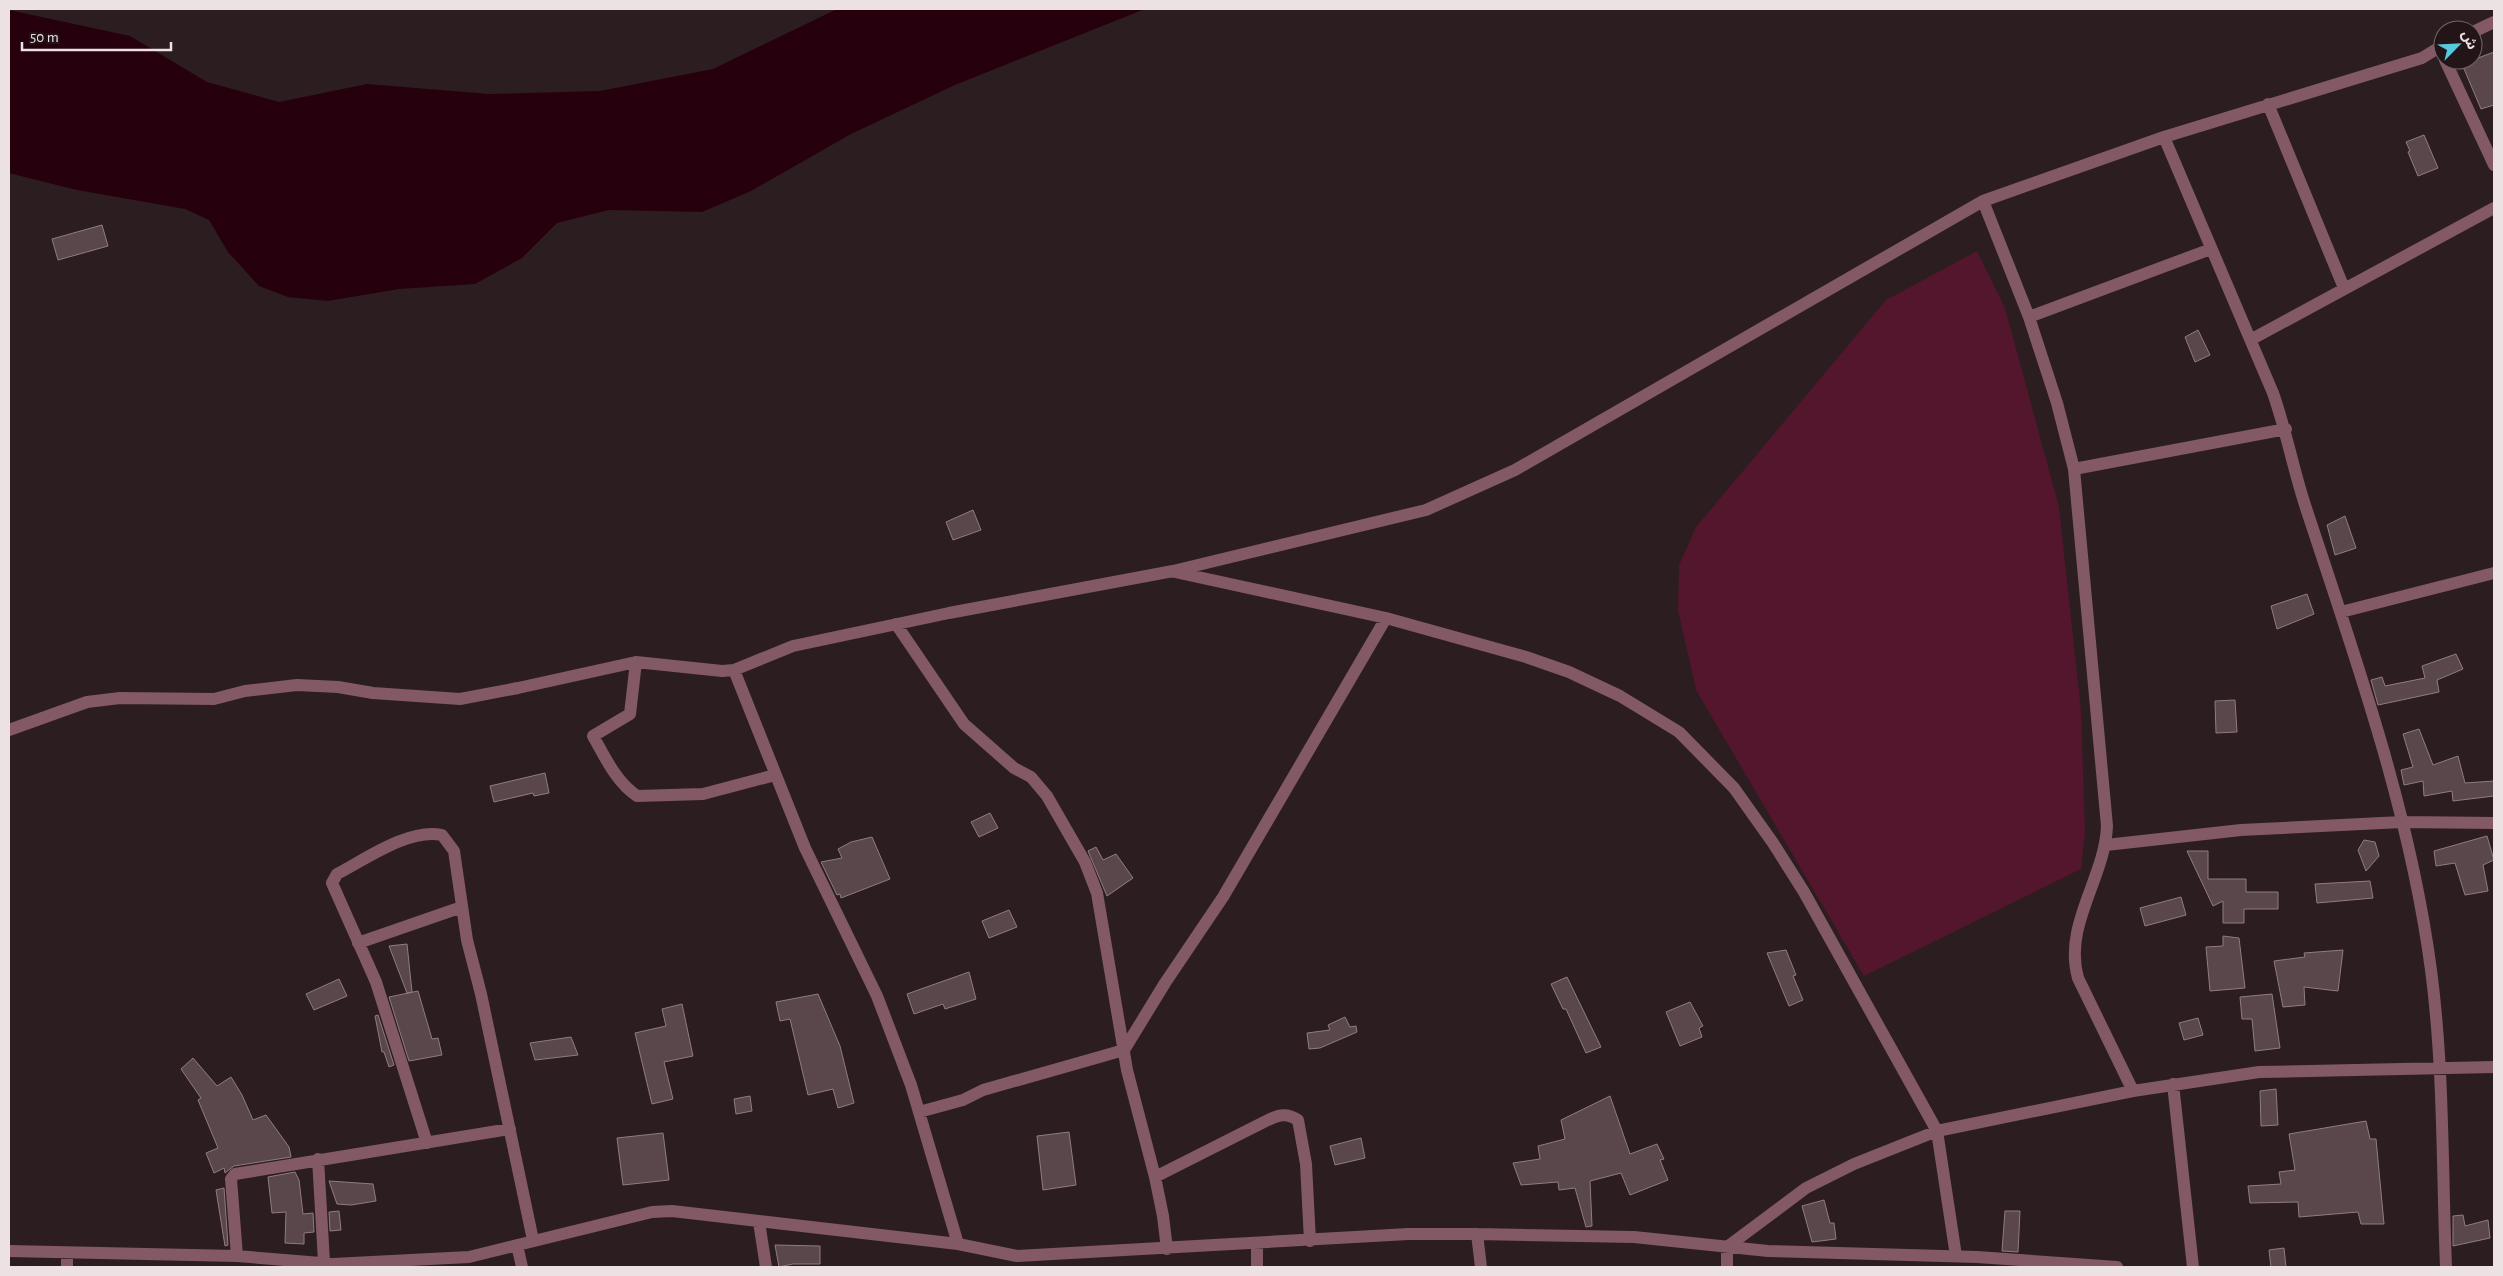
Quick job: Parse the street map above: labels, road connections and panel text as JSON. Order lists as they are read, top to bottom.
{
  "scale_bar": "50 m",
  "north": "top right"
}
